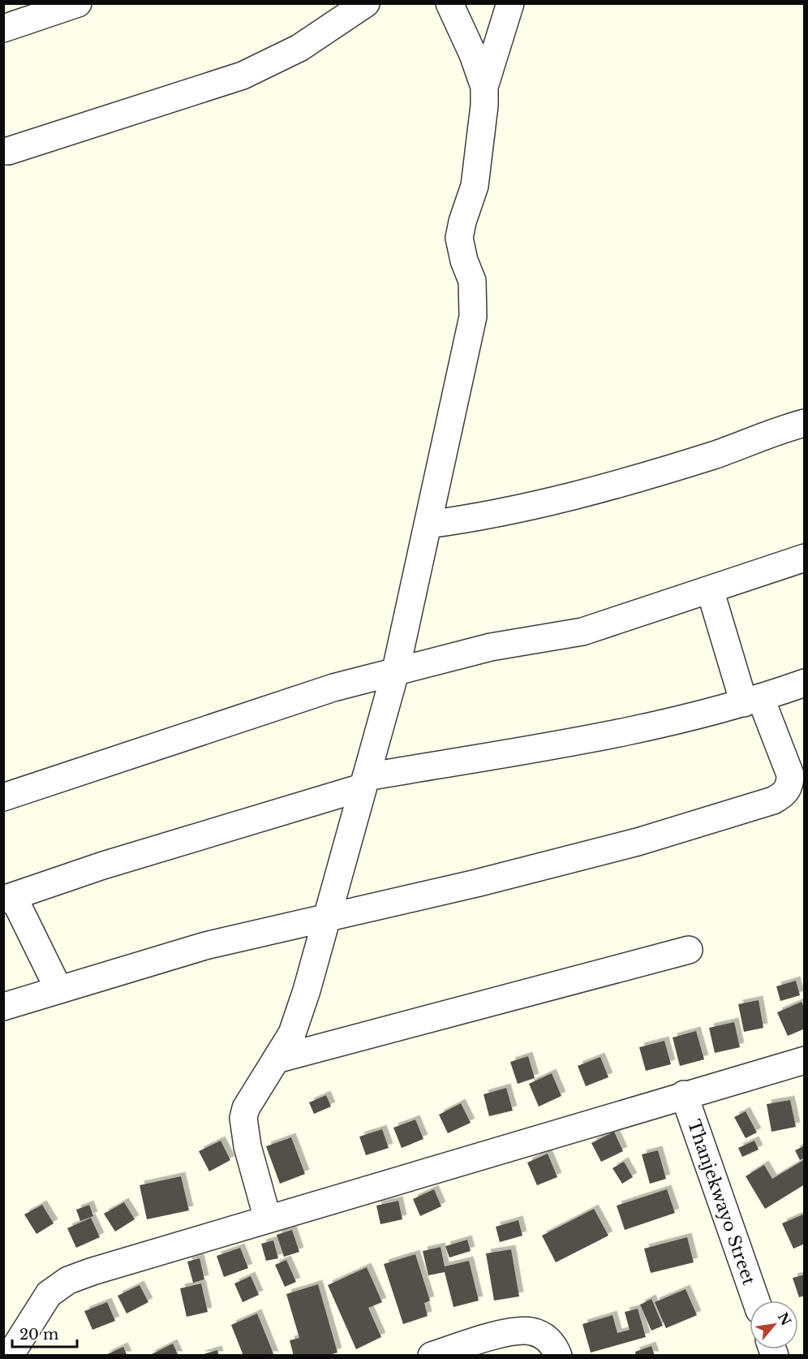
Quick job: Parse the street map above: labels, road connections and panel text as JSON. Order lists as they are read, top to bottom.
{
  "streets": {
    "street": ["Thanjekwayo Street"]
  },
  "scale_bar": "20 m",
  "north": "top right"
}
